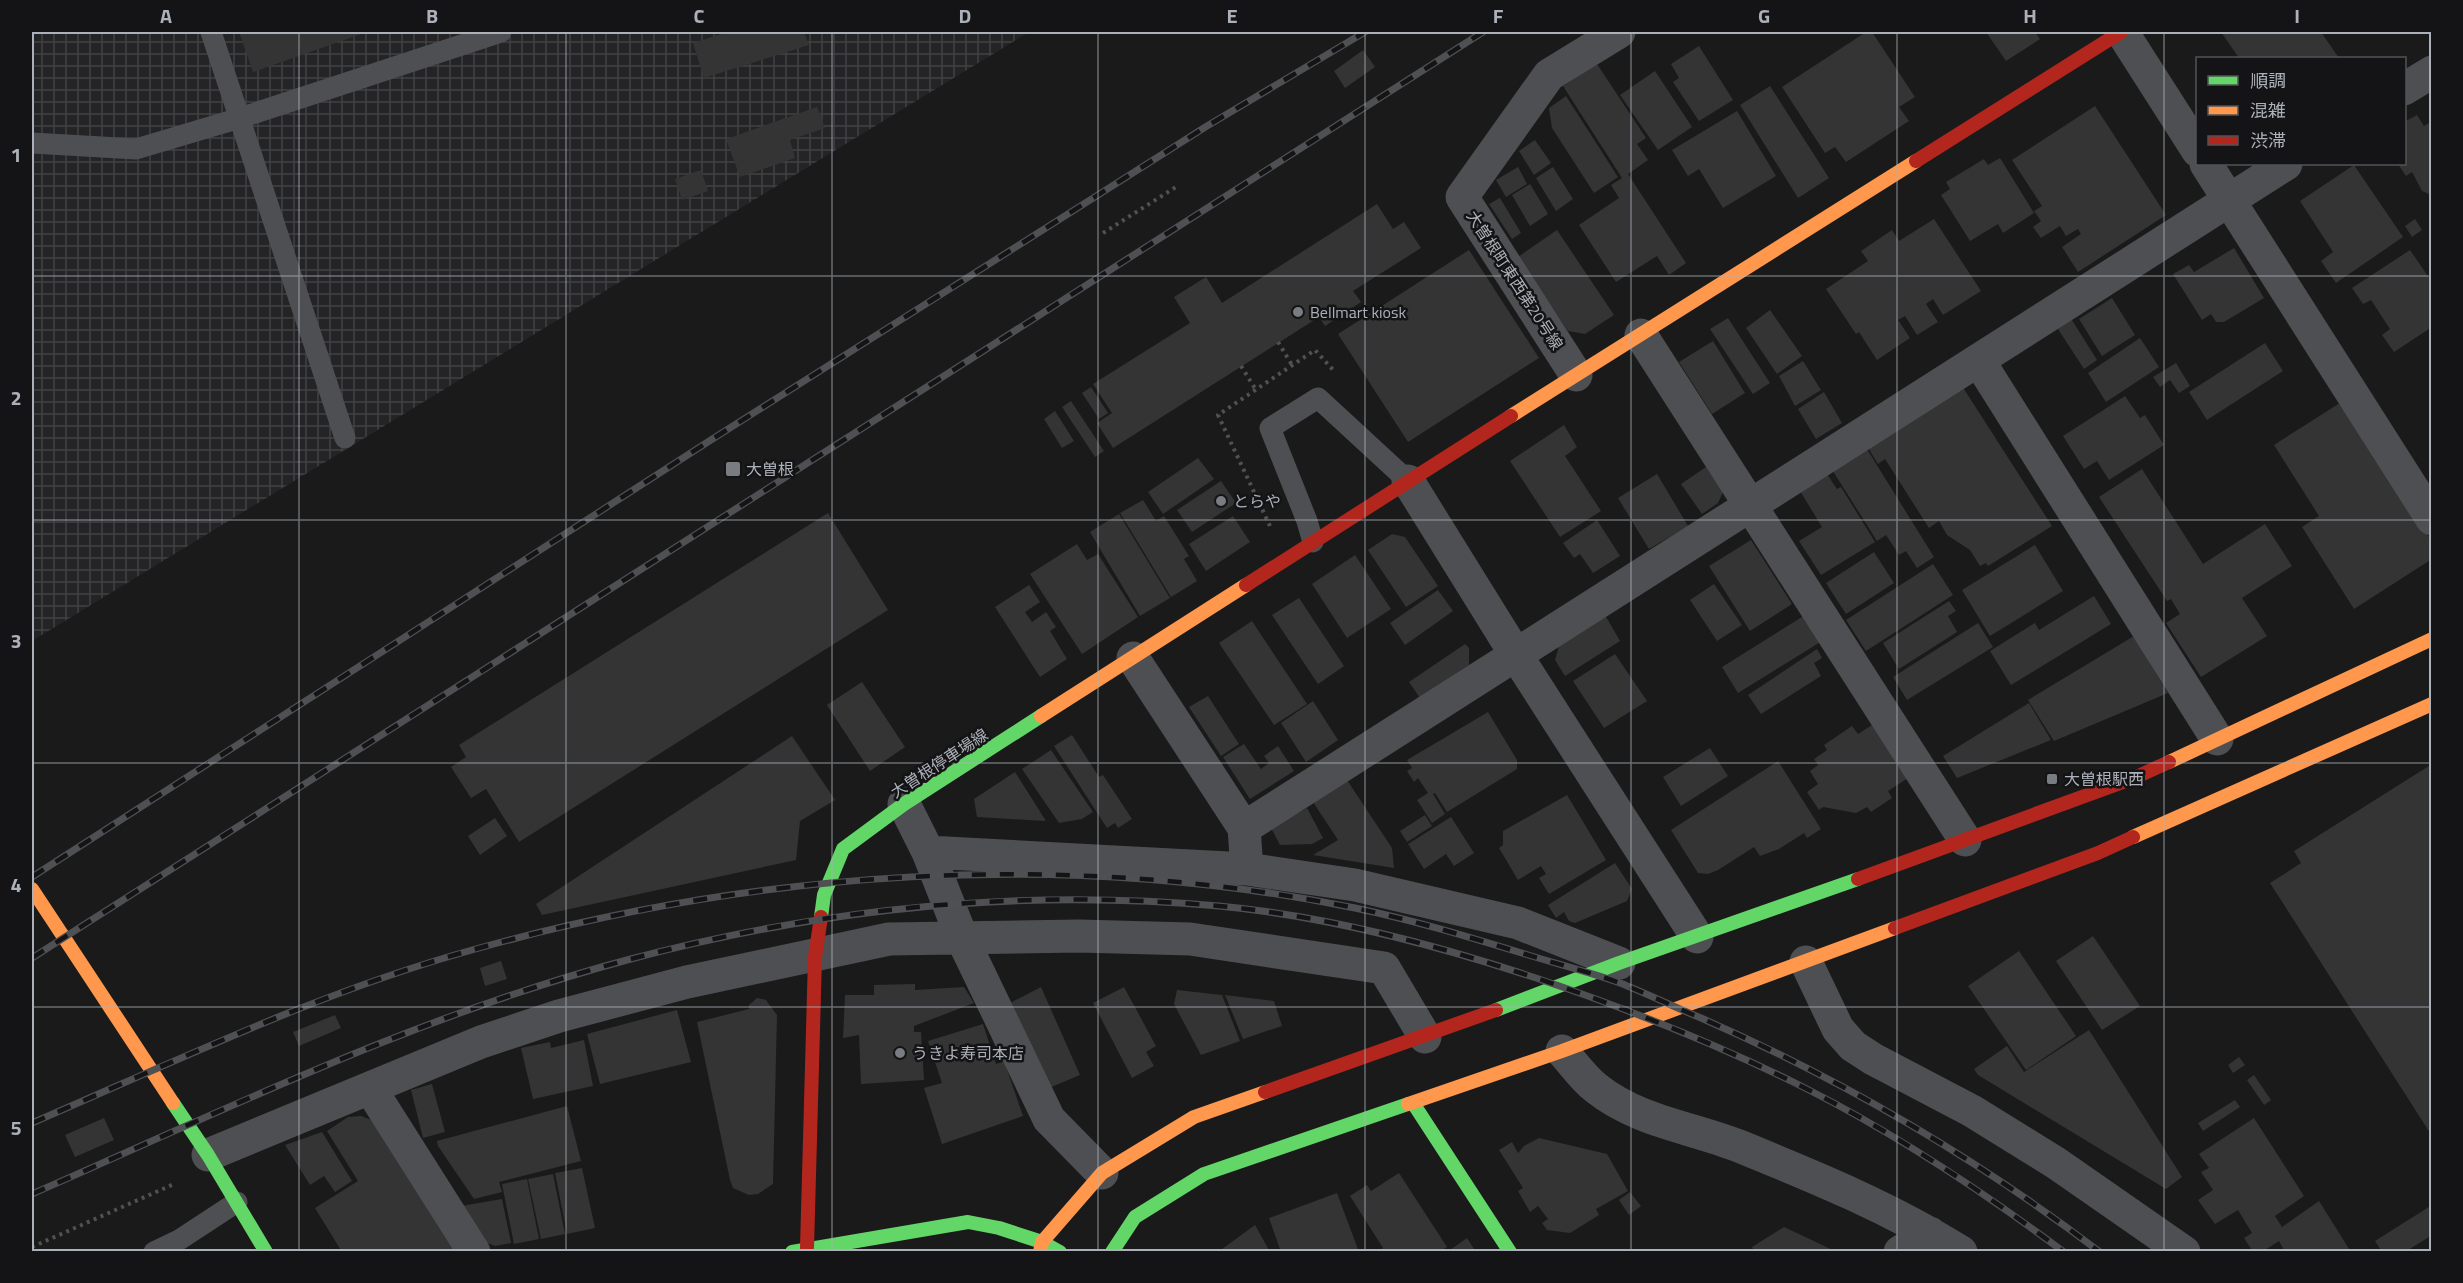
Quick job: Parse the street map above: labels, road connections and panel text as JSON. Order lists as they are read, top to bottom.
{
  "streets": {
    "street": ["大曽根町東西第20号線", "大曽根停車場線"]
  },
  "crossings": [
    ["大曽根町東西第20号線", "大曽根停車場線"]
  ],
  "places": {
    "other": ["Bellmart kiosk", "とらや", "うきよ寿司本店"],
    "transit": ["大曽根", "大曽根駅西"]
  },
  "legend": ["順調", "混雑", "渋滞"],
  "grid": {
    "columns": [
      "A",
      "B",
      "C",
      "D",
      "E",
      "F",
      "G",
      "H",
      "I"
    ],
    "rows": [
      "1",
      "2",
      "3",
      "4",
      "5"
    ]
  }
}
